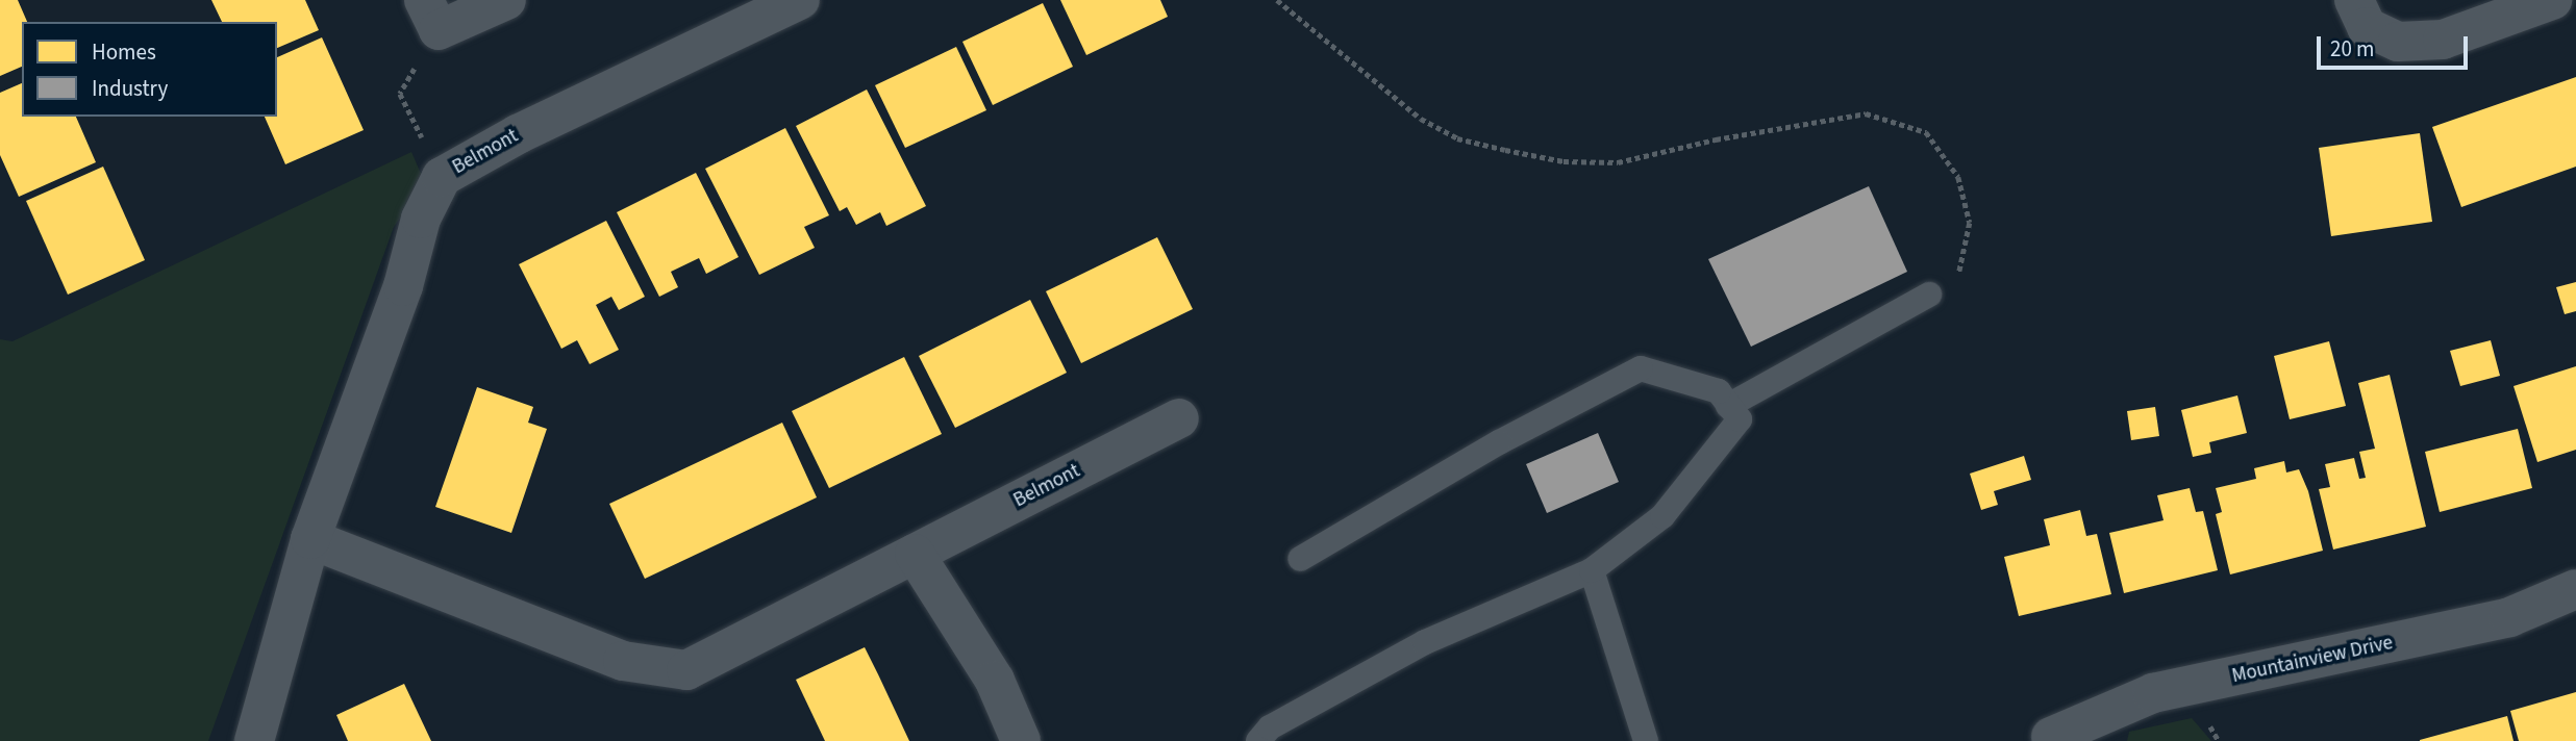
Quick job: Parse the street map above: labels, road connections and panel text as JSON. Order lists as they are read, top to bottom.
{
  "streets": {
    "street": ["Belmont", "Mountainview Drive"]
  },
  "legend": ["Homes", "Industry"],
  "scale_bar": "20 m"
}
